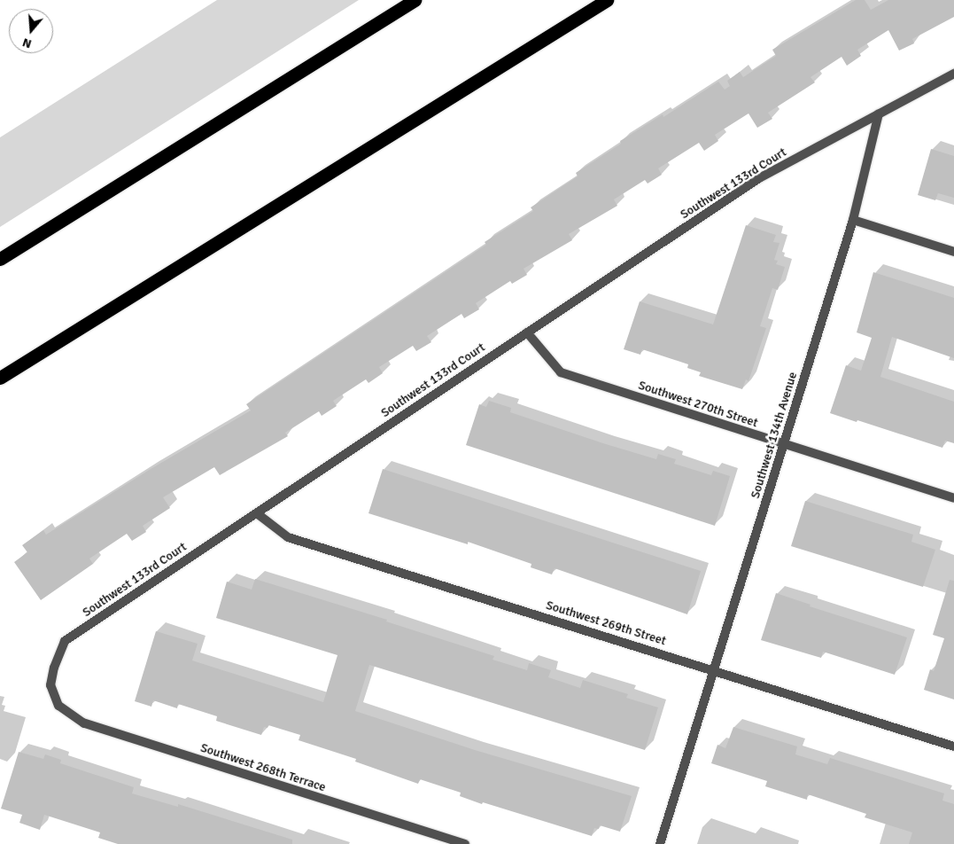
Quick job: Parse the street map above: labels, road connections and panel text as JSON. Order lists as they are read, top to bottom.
{
  "streets": {
    "street": [
      "Southwest 133rd Court",
      "Southwest 270th Street",
      "Southwest 134th Avenue",
      "Southwest 269th Street",
      "Southwest 268th Terrace"
    ]
  },
  "crossings": [
    ["Southwest 133rd Court", "Southwest 270th Street"],
    ["Southwest 133rd Court", "Southwest 134th Avenue"],
    ["Southwest 133rd Court", "Southwest 269th Street"],
    ["Southwest 133rd Court", "Southwest 268th Terrace"],
    ["Southwest 270th Street", "Southwest 134th Avenue"],
    ["Southwest 134th Avenue", "Southwest 269th Street"]
  ],
  "north": "bottom"
}
